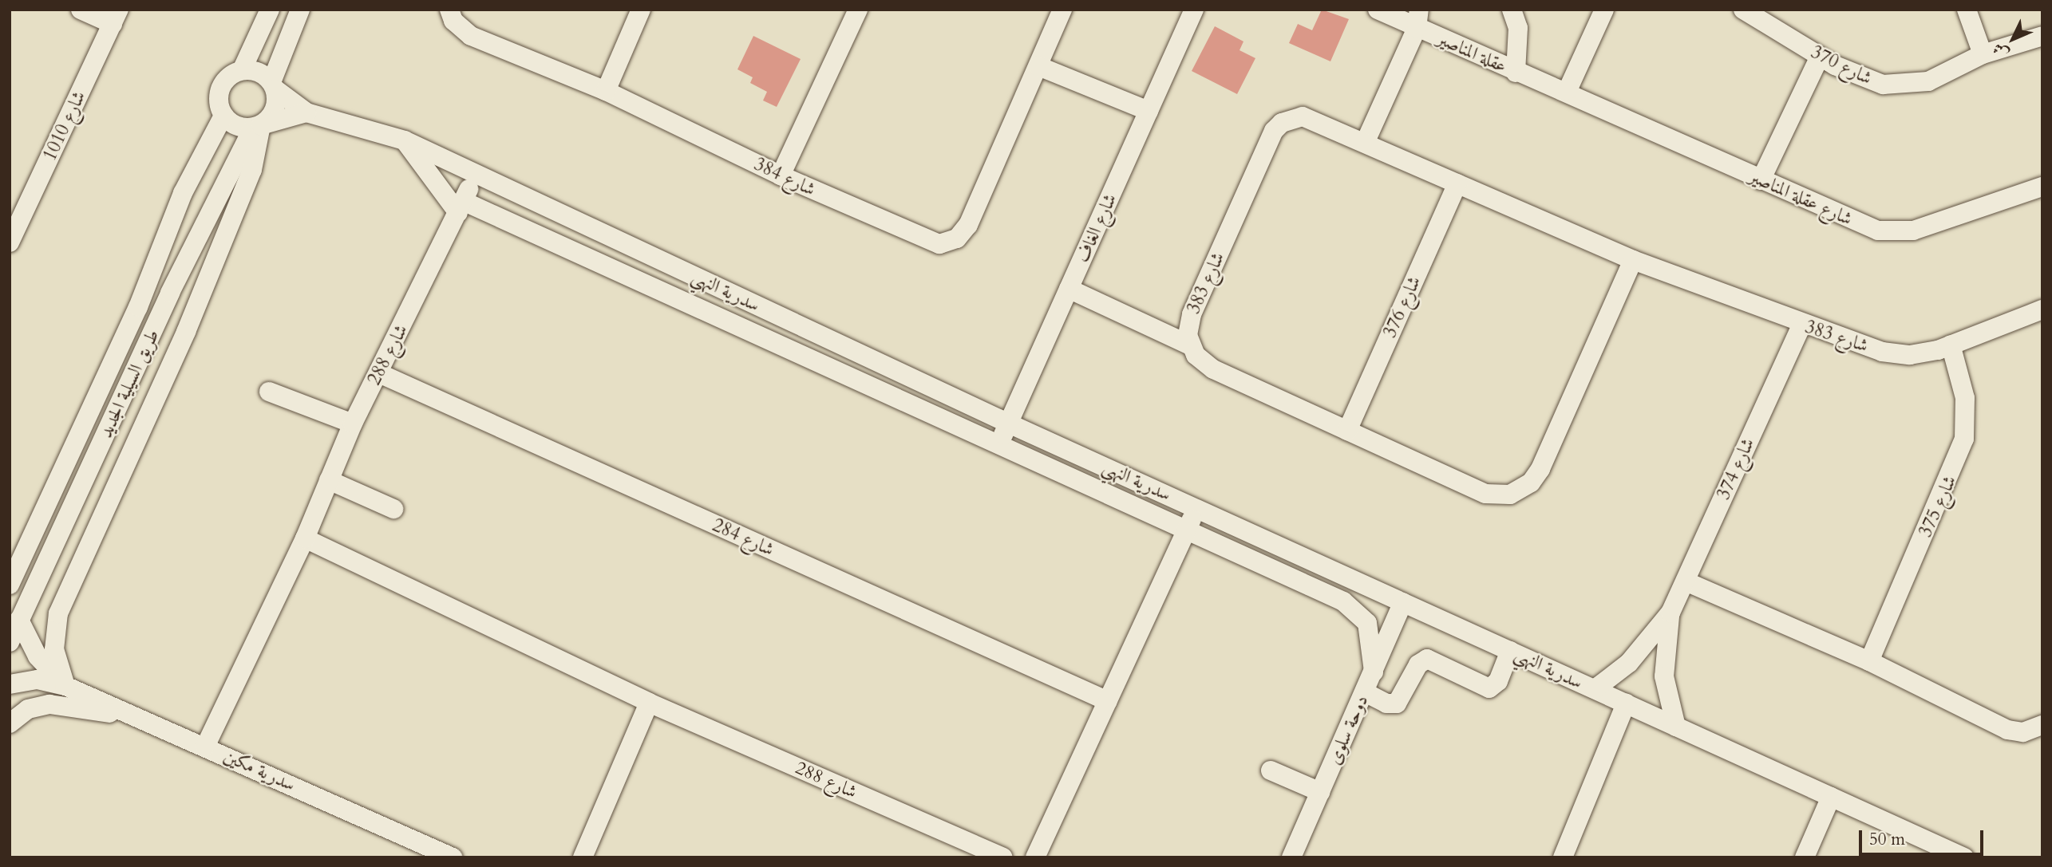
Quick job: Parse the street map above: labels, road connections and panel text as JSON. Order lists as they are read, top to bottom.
{
  "streets": {
    "street": [
      "عقلة المناصير",
      "شارع 370",
      "شارع 1010",
      "شارع 384",
      "شارع عقلة المناصير",
      "شارع الغاف",
      "شارع 383",
      "سدرية النهي",
      "شارع 376",
      "شارع 288",
      "طريق السيلية الجديد",
      "شارع 374",
      "شارع 375",
      "شارع 284",
      "دوحة سلوى",
      "سدرية مكين"
    ]
  },
  "crossings": [
    ["عقلة المناصير", "شارع عقلة المناصير"],
    ["شارع الغاف", "سدرية النهي"],
    ["شارع 383", "شارع 376"],
    ["شارع 383", "شارع 374"],
    ["شارع 383", "شارع 375"],
    ["سدرية النهي", "شارع 288"],
    ["سدرية النهي", "طريق السيلية الجديد"],
    ["سدرية النهي", "شارع 374"],
    ["سدرية النهي", "دوحة سلوى"],
    ["شارع 288", "شارع 284"],
    ["شارع 288", "سدرية مكين"],
    ["طريق السيلية الجديد", "سدرية مكين"]
  ],
  "scale_bar": "50 m",
  "north": "bottom left"
}
